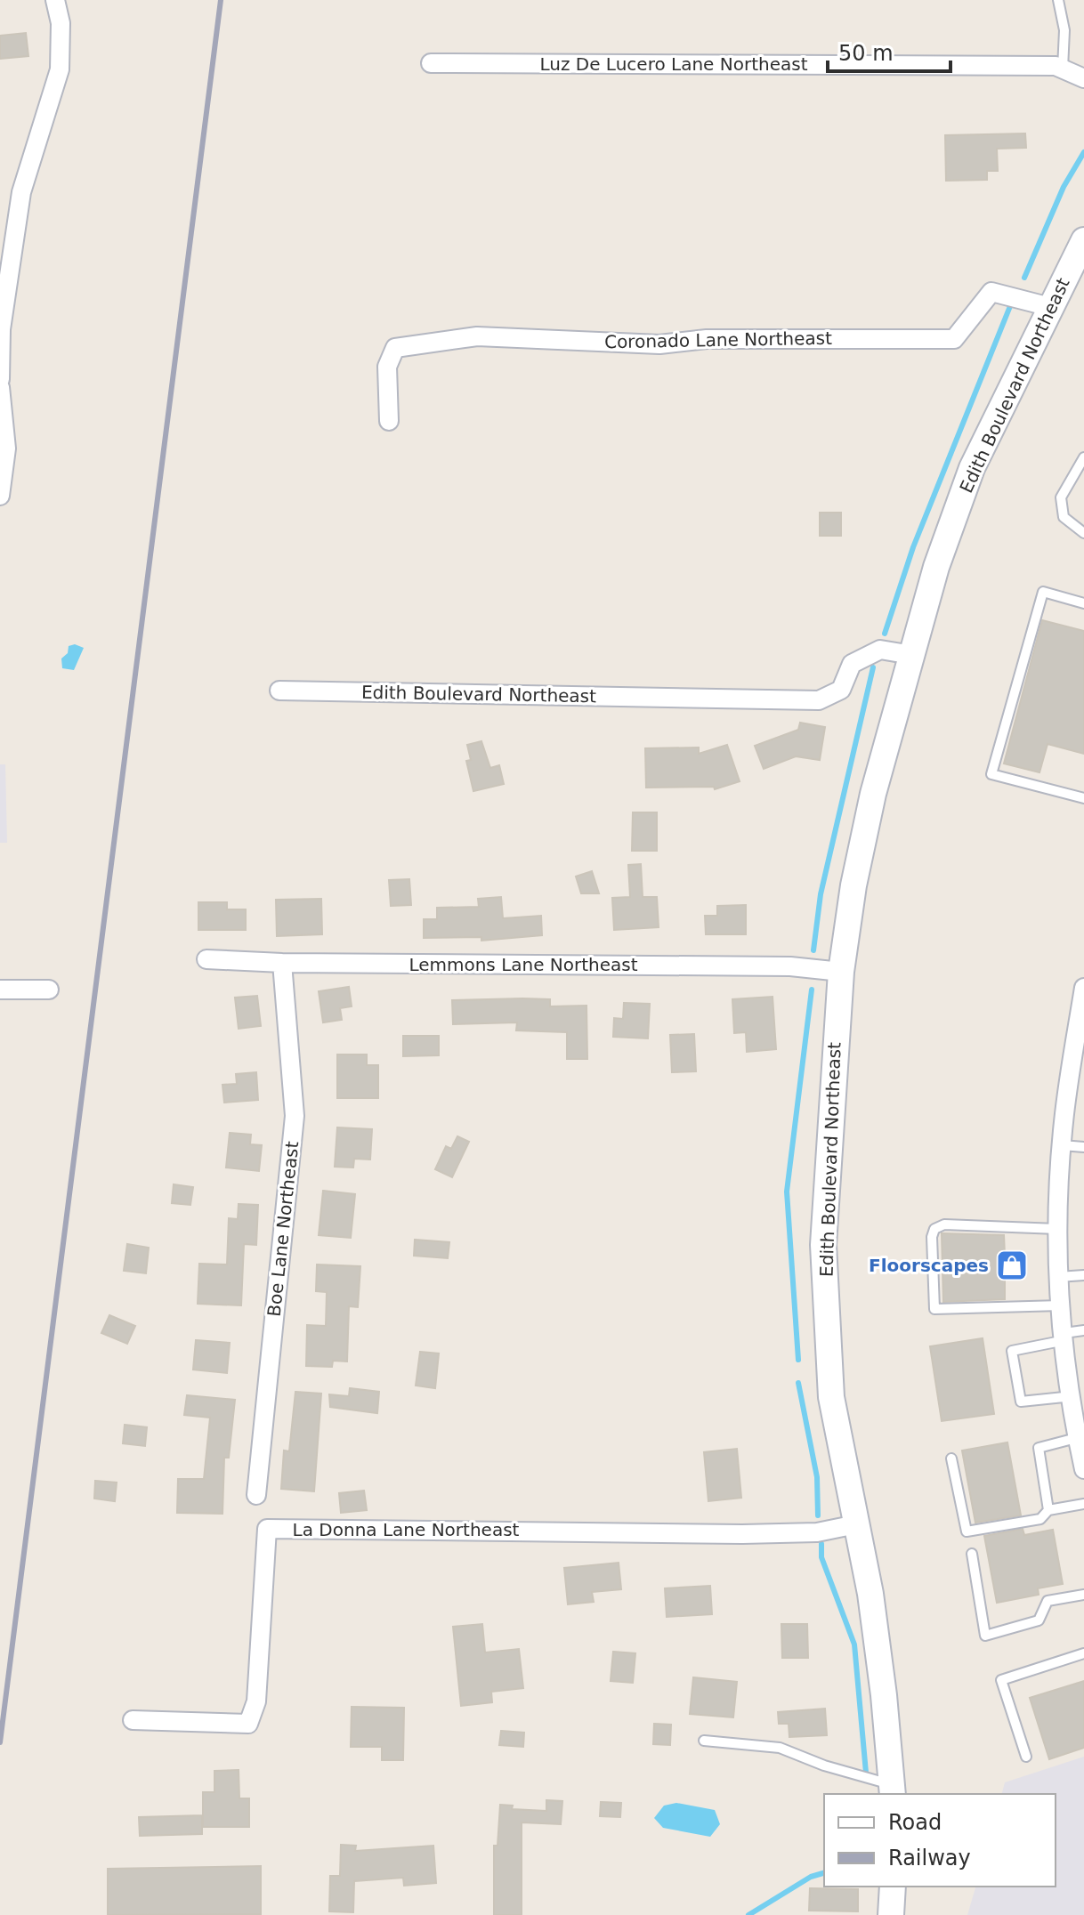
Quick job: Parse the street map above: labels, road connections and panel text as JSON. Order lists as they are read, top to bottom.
{
  "streets": {
    "street": [
      "Luz De Lucero Lane Northeast",
      "Coronado Lane Northeast",
      "Edith Boulevard Northeast",
      "Lemmons Lane Northeast",
      "Boe Lane Northeast",
      "La Donna Lane Northeast"
    ]
  },
  "crossings": [
    ["Coronado Lane Northeast", "Edith Boulevard Northeast"],
    ["Edith Boulevard Northeast", "Lemmons Lane Northeast"],
    ["Edith Boulevard Northeast", "La Donna Lane Northeast"],
    ["Lemmons Lane Northeast", "Boe Lane Northeast"]
  ],
  "places": {
    "shop": ["Floorscapes"]
  },
  "legend": ["Road", "Railway"],
  "scale_bar": "50 m"
}
